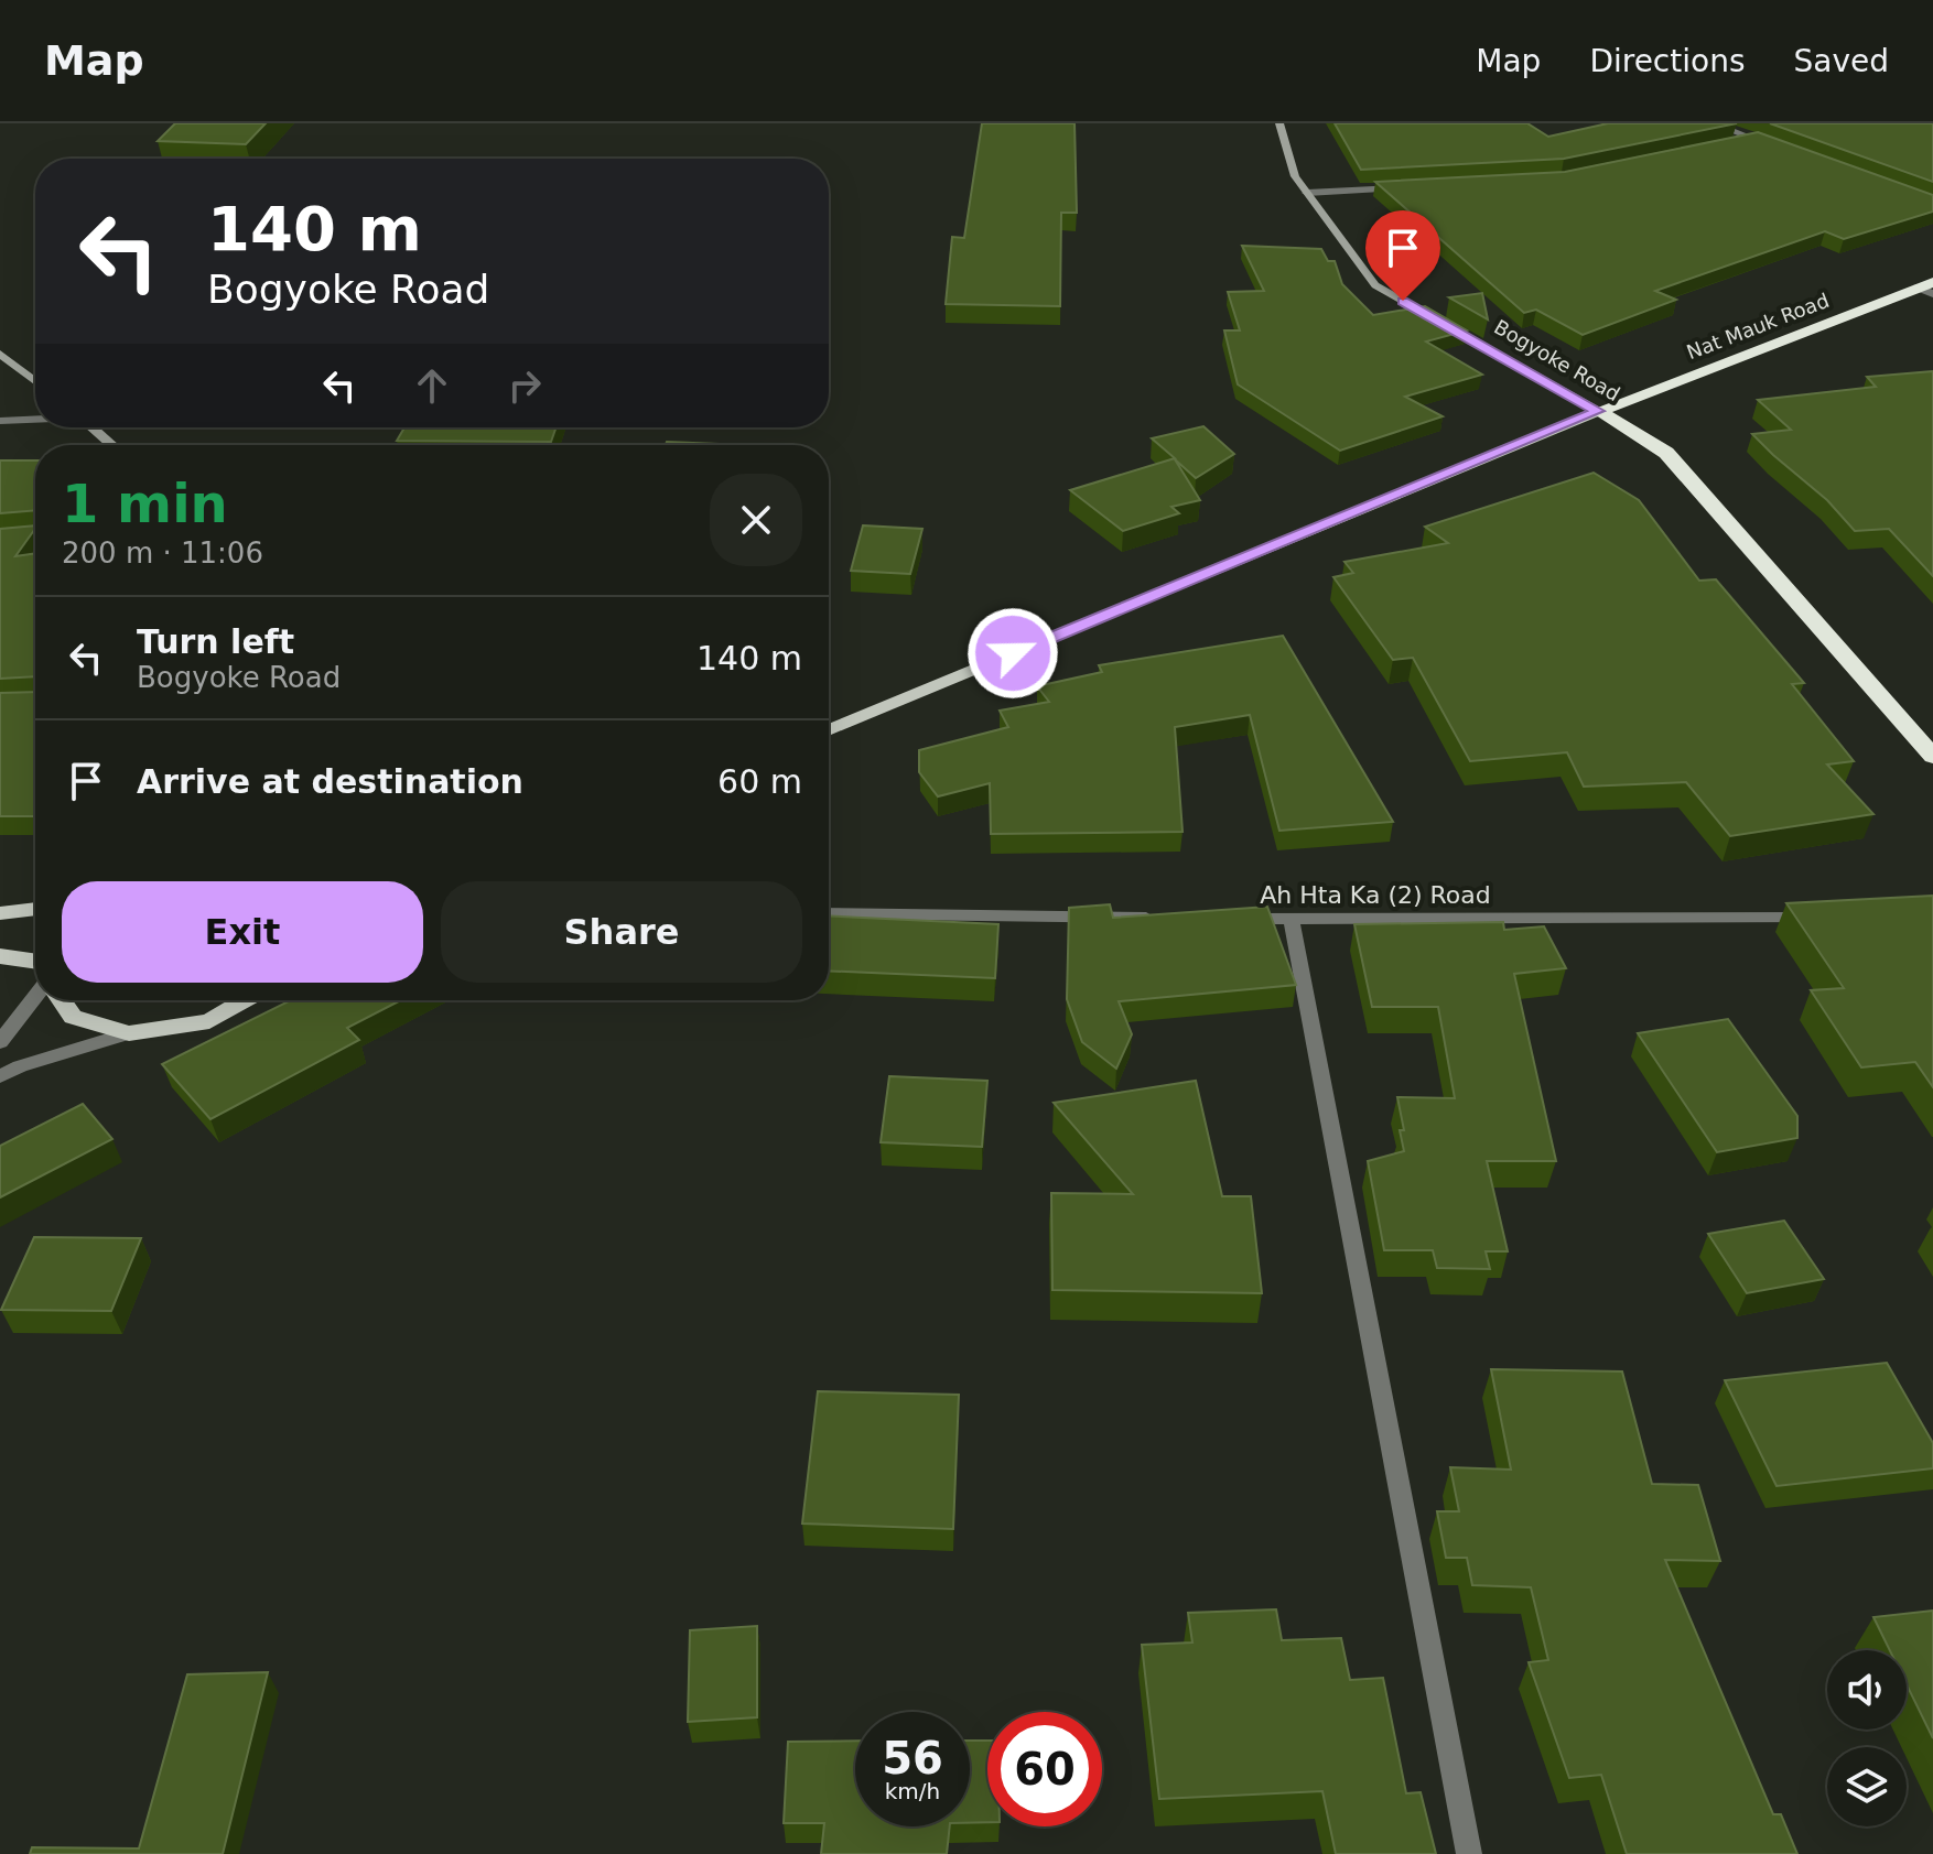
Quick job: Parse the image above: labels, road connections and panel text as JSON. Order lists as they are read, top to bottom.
{
  "streets": {
    "highway": ["Nat Mauk Road", "Bogyoke Road"],
    "street": ["Ah Hta Ka (2) Road"]
  },
  "crossings": [
    ["Nat Mauk Road", "Bogyoke Road"]
  ],
  "page": {
    "header": "Map",
    "nav": ["Map", "Directions", "Saved"],
    "turn": ["140 m", "Bogyoke Road"],
    "heading": ["1 min", "200 m · 11:06"],
    "list": [
      {
        "name": "Turn left",
        "note": "Bogyoke Road",
        "value": "140 m"
      },
      {
        "name": "Arrive at destination",
        "value": "60 m"
      }
    ],
    "buttons": ["Exit", "Share"],
    "speed": "56 km/h",
    "limit": "60"
  }
}
